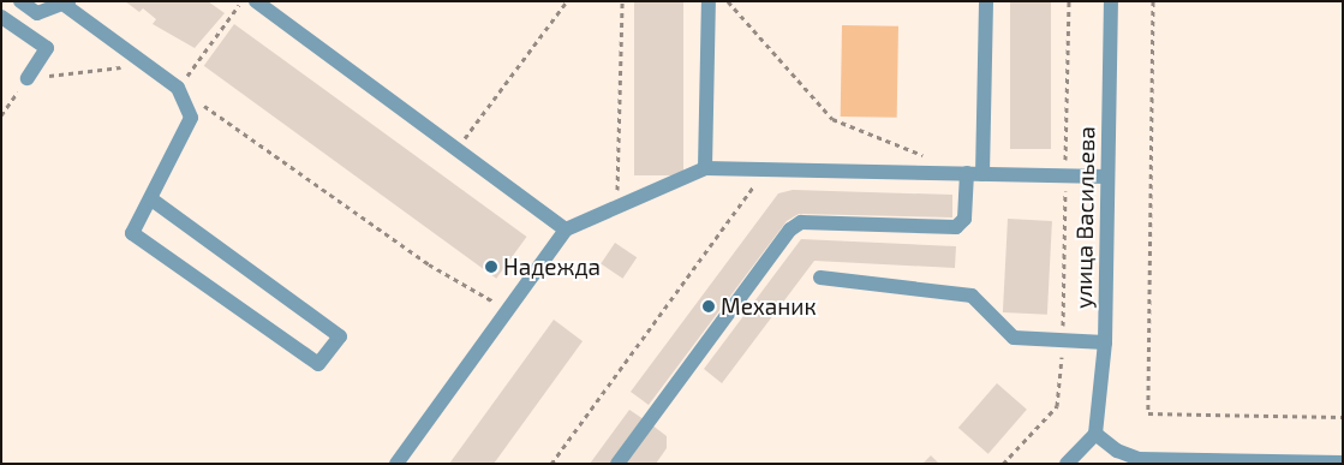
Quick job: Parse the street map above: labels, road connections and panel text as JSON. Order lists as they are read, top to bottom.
{
  "streets": {
    "street": ["улица Васильева"]
  },
  "places": ["Надежда", "Механик"]
}
